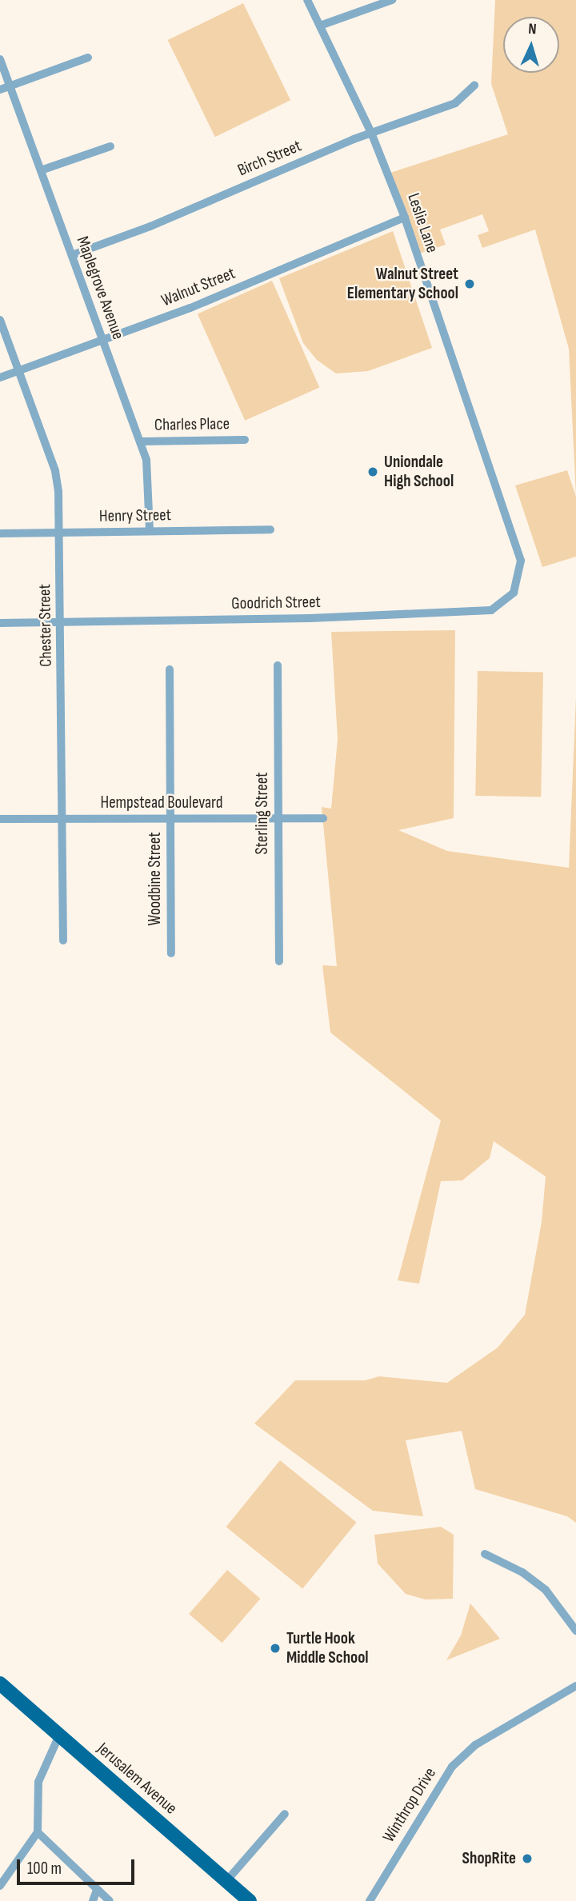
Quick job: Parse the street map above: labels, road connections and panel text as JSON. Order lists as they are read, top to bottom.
{
  "streets": {
    "main road": ["Jerusalem Avenue"],
    "street": [
      "Birch Street",
      "Leslie Lane",
      "Walnut Street",
      "Maplegrove Avenue",
      "Charles Place",
      "Henry Street",
      "Goodrich Street",
      "Chester Street",
      "Hempstead Boulevard",
      "Sterling Street",
      "Woodbine Street",
      "Winthrop Drive"
    ]
  },
  "crossings": [
    ["Birch Street", "Leslie Lane"],
    ["Birch Street", "Maplegrove Avenue"],
    ["Leslie Lane", "Walnut Street"],
    ["Leslie Lane", "Goodrich Street"],
    ["Walnut Street", "Maplegrove Avenue"],
    ["Walnut Street", "Chester Street"],
    ["Maplegrove Avenue", "Charles Place"],
    ["Maplegrove Avenue", "Henry Street"],
    ["Henry Street", "Chester Street"],
    ["Goodrich Street", "Chester Street"],
    ["Chester Street", "Hempstead Boulevard"],
    ["Hempstead Boulevard", "Sterling Street"],
    ["Hempstead Boulevard", "Woodbine Street"]
  ],
  "places": [
    "Walnut Street Elementary School",
    "Uniondale High School",
    "Turtle Hook Middle School",
    "ShopRite"
  ],
  "scale_bar": "100 m",
  "north": "top"
}
